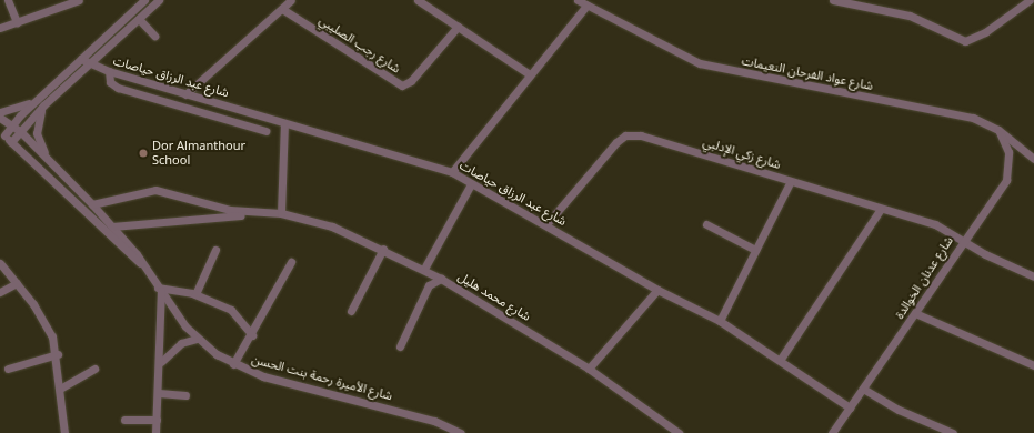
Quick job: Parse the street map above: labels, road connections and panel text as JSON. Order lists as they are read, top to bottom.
{
  "streets": {
    "street": [
      "شارع رجب الصليبي",
      "شارع عواد الفرحان النعيمات",
      "شارع عبد الرزاق حياصات",
      "شارع زكي الإدلبي",
      "شارع عدنان الخوالدة",
      "شارع محمد هليل",
      "شارع الأميرة رحمة بنت الحسن"
    ]
  },
  "crossings": [
    ["شارع عواد الفرحان النعيمات", "شارع عدنان الخوالدة"],
    ["شارع عبد الرزاق حياصات", "شارع زكي الإدلبي"],
    ["شارع عبد الرزاق حياصات", "شارع عدنان الخوالدة"],
    ["شارع زكي الإدلبي", "شارع عدنان الخوالدة"],
    ["شارع محمد هليل", "شارع الأميرة رحمة بنت الحسن"]
  ],
  "places": ["Dor Almanthour School"]
}
